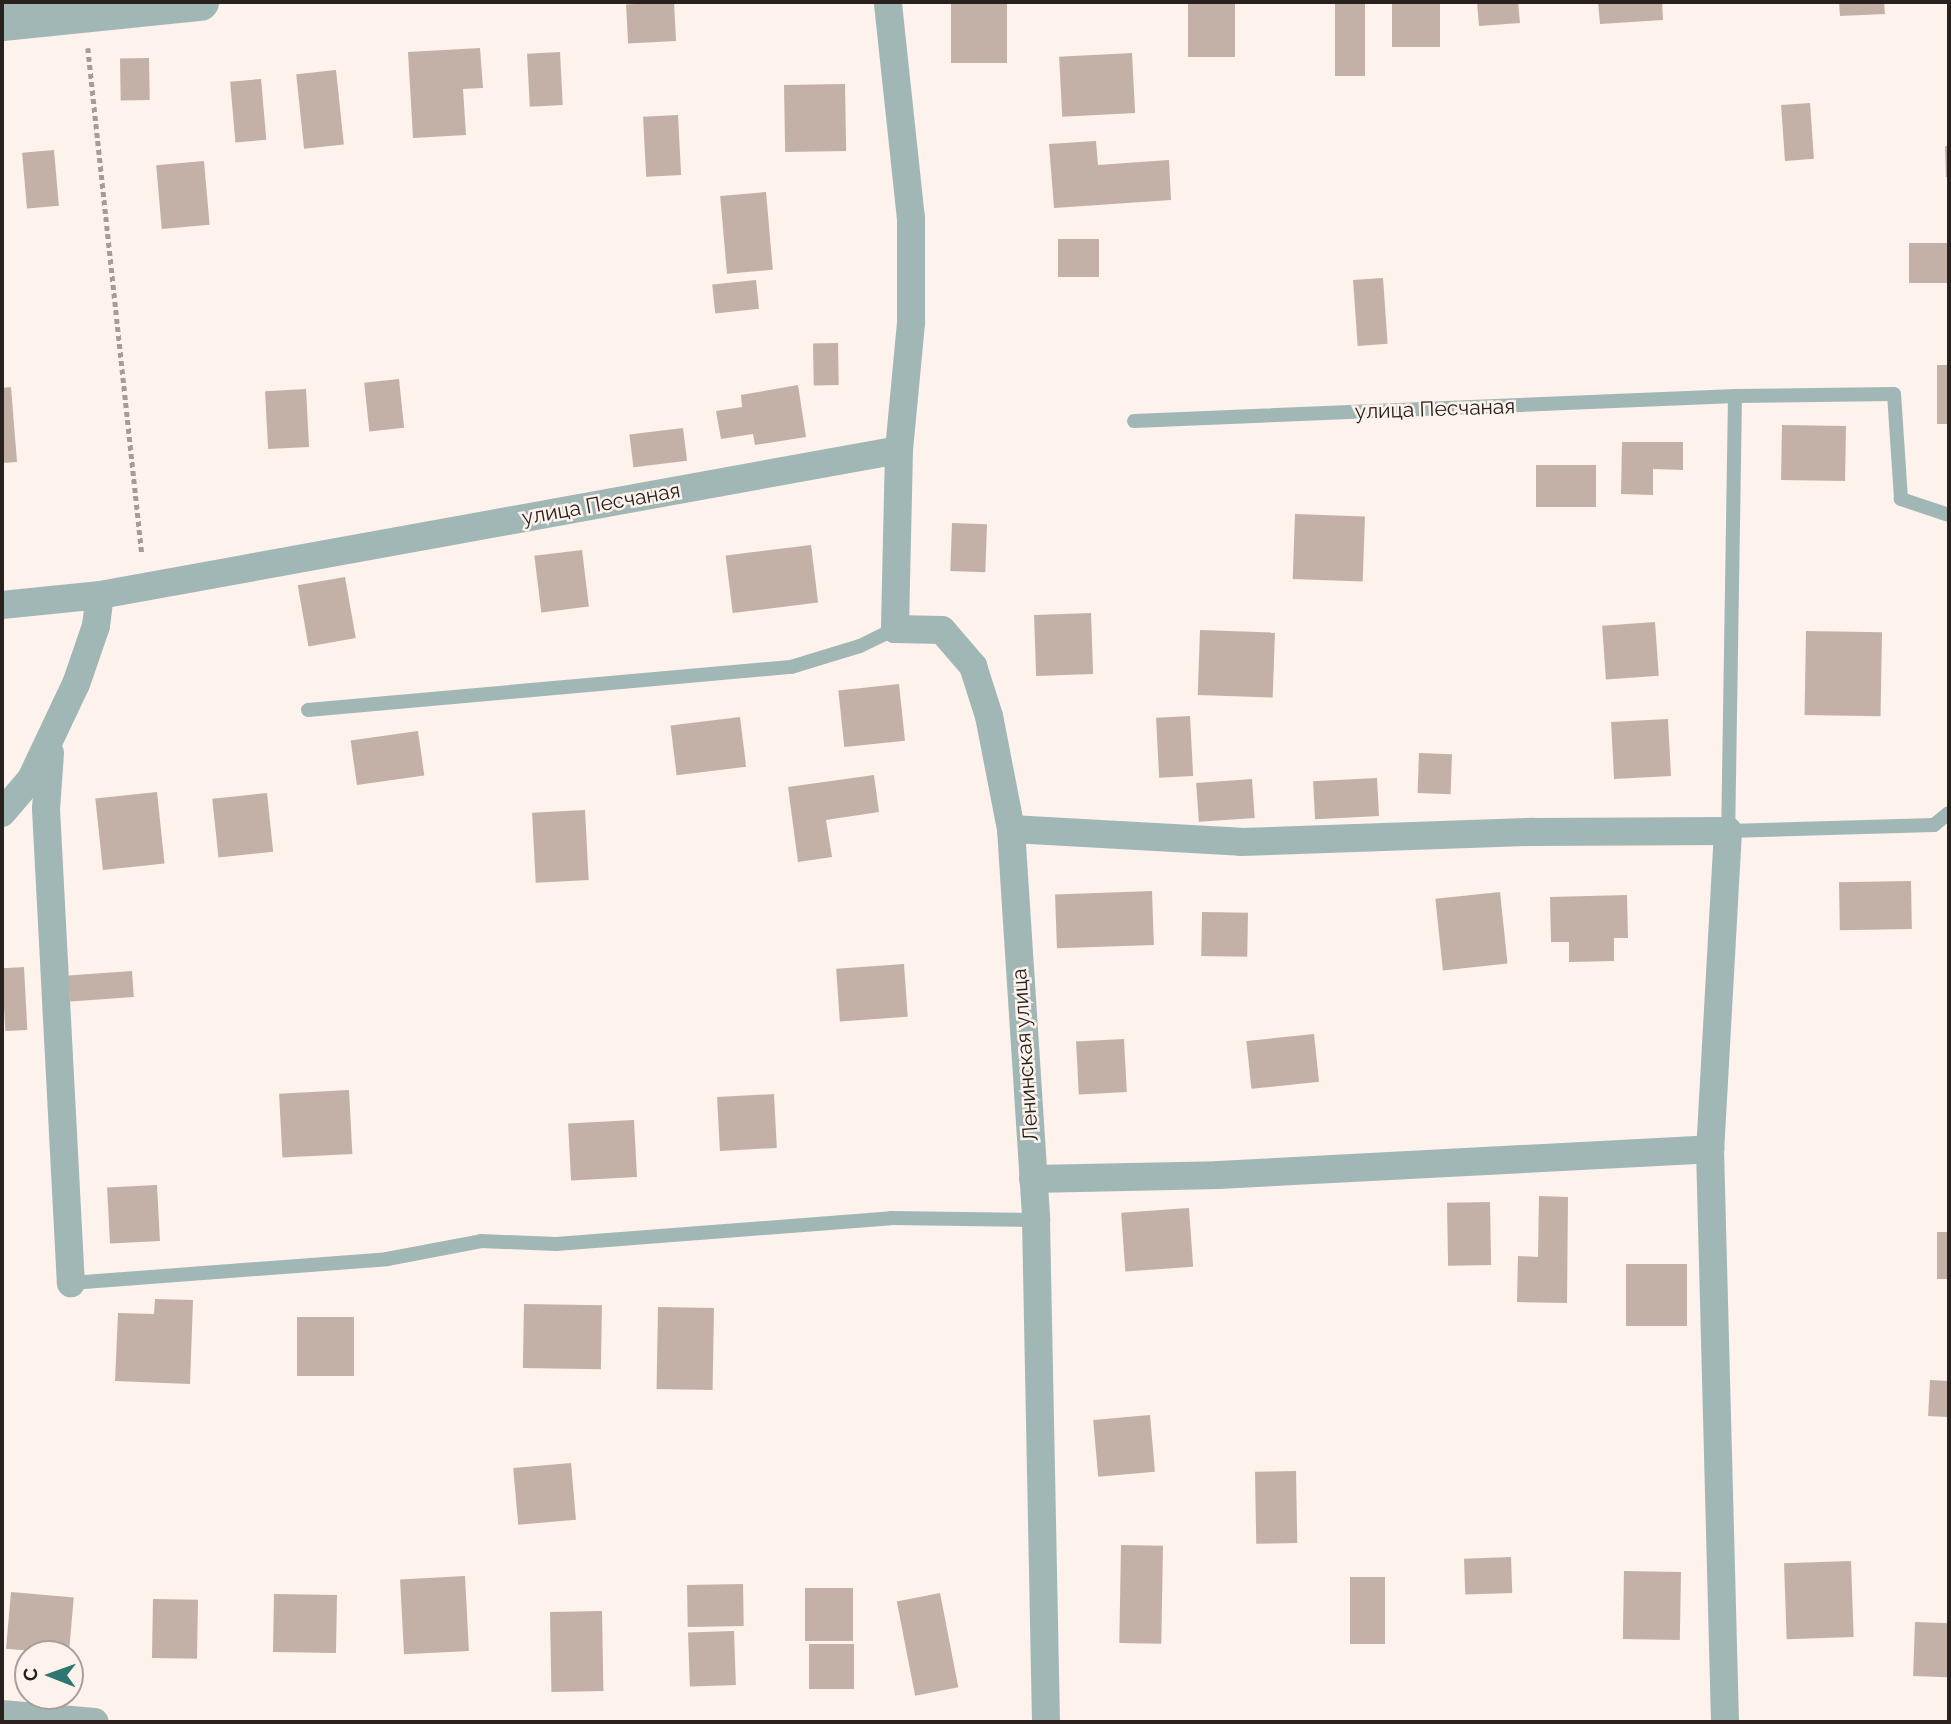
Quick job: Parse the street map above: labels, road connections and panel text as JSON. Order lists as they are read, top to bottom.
{
  "streets": {
    "street": ["улица Песчаная", "Ленинская улица"]
  },
  "north": "left"
}
